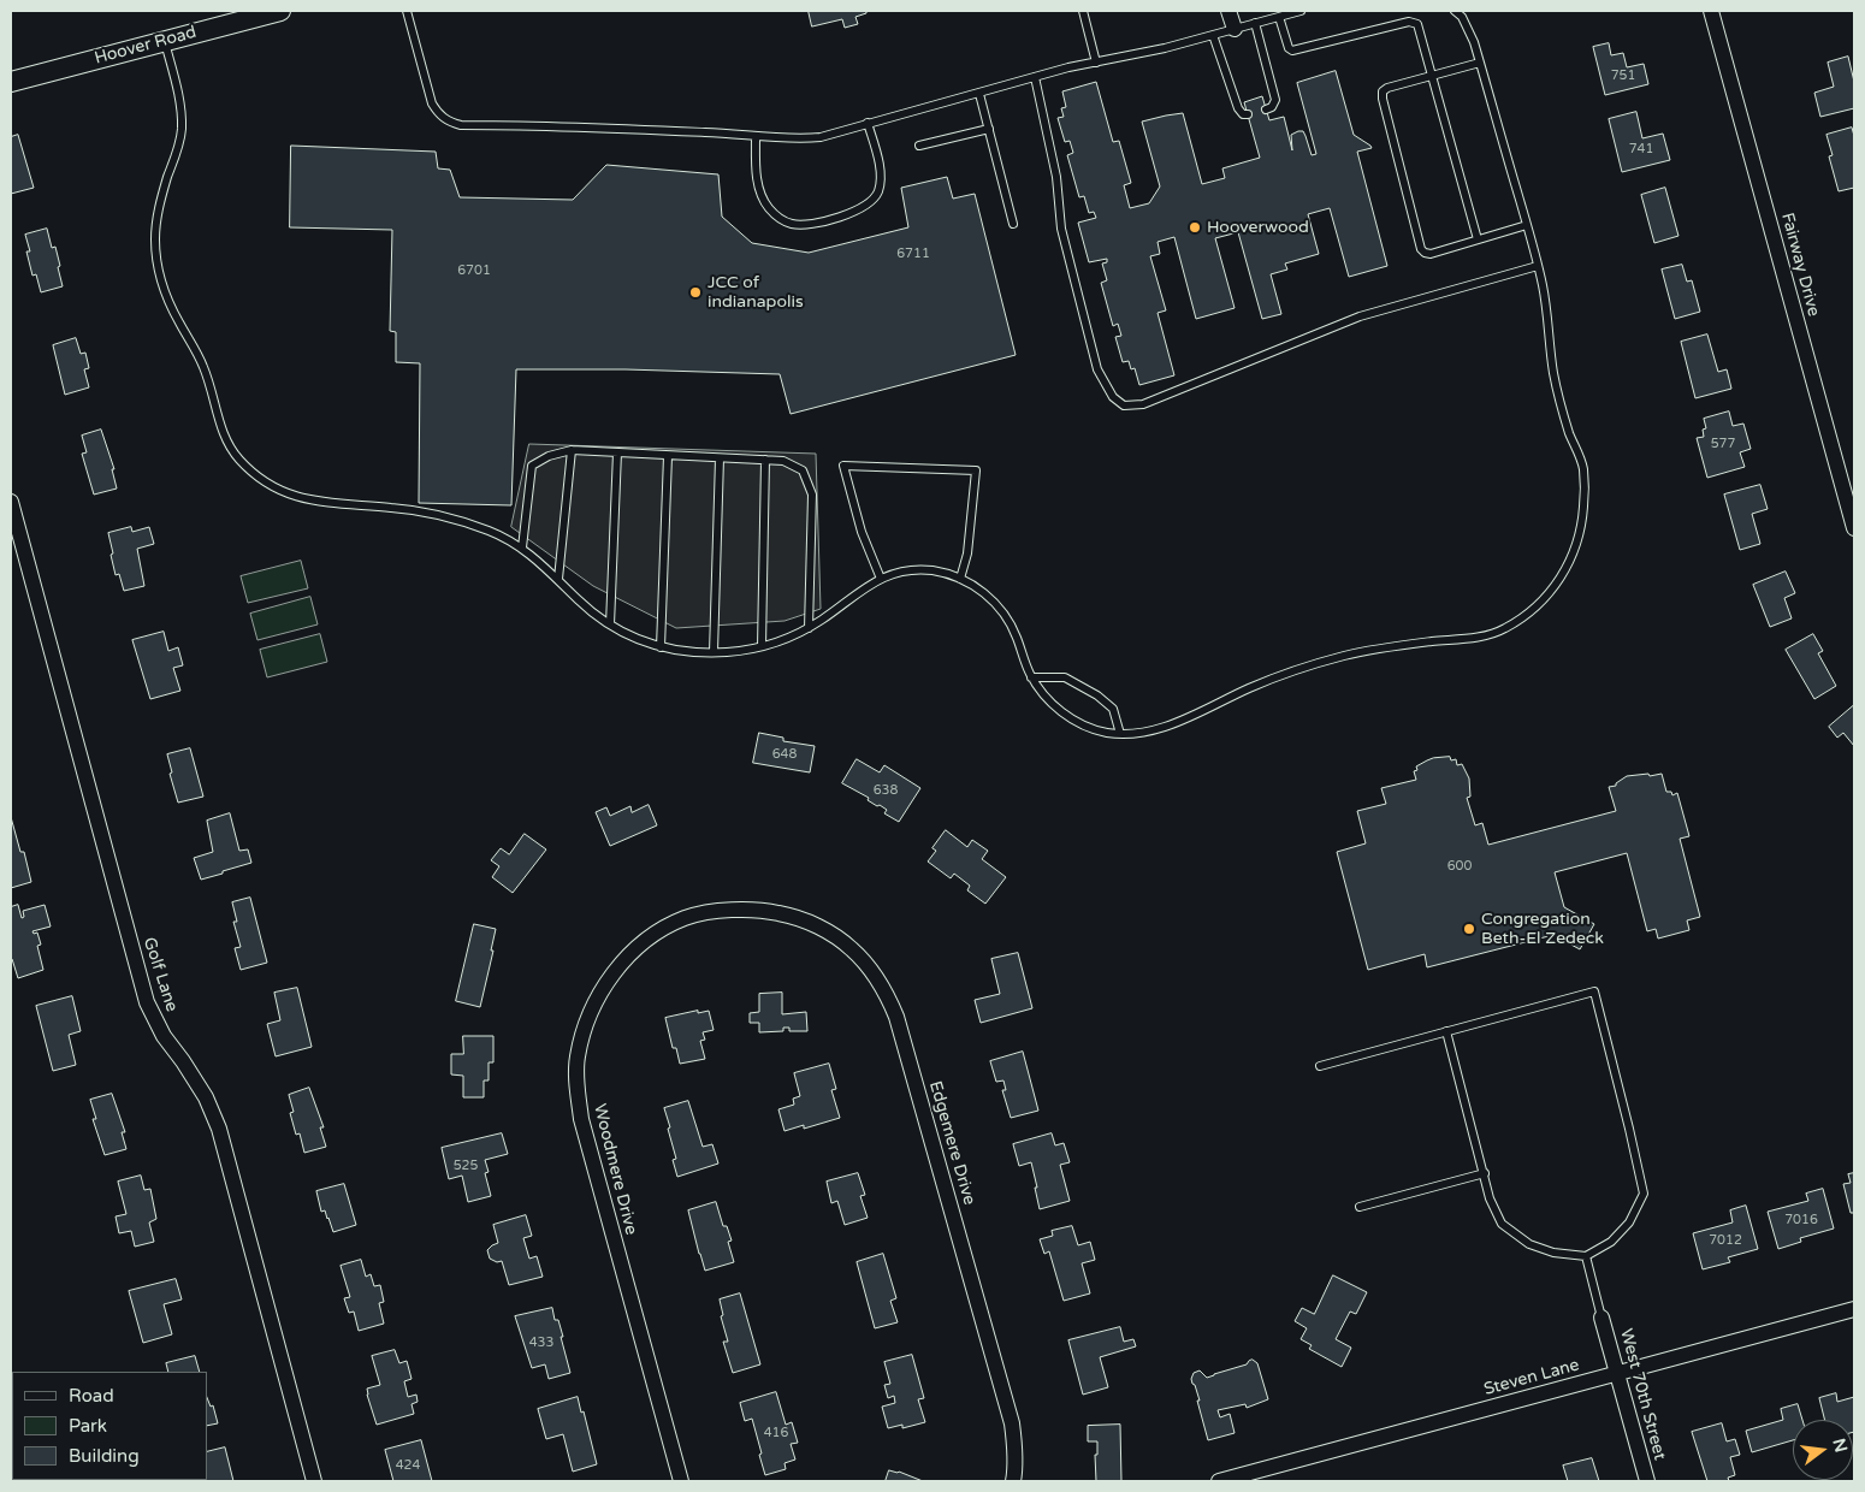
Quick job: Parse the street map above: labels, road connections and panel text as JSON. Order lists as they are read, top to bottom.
{
  "streets": {
    "street": [
      "Hoover Road",
      "Fairway Drive",
      "Golf Lane",
      "Edgemere Drive",
      "Woodmere Drive",
      "Steven Lane",
      "West 70th Street"
    ]
  },
  "crossings": [
    ["Edgemere Drive", "Woodmere Drive"],
    ["Steven Lane", "West 70th Street"]
  ],
  "places": ["Hooverwood", "JCC of indianapolis", "Congregation Beth-El Zedeck"],
  "house_numbers": [
    "751",
    "741",
    "6711",
    "6701",
    "577",
    "648",
    "638",
    "600",
    "525",
    "7016",
    "7012",
    "433",
    "416",
    "424"
  ],
  "legend": ["Road", "Park", "Building"],
  "north": "right"
}
